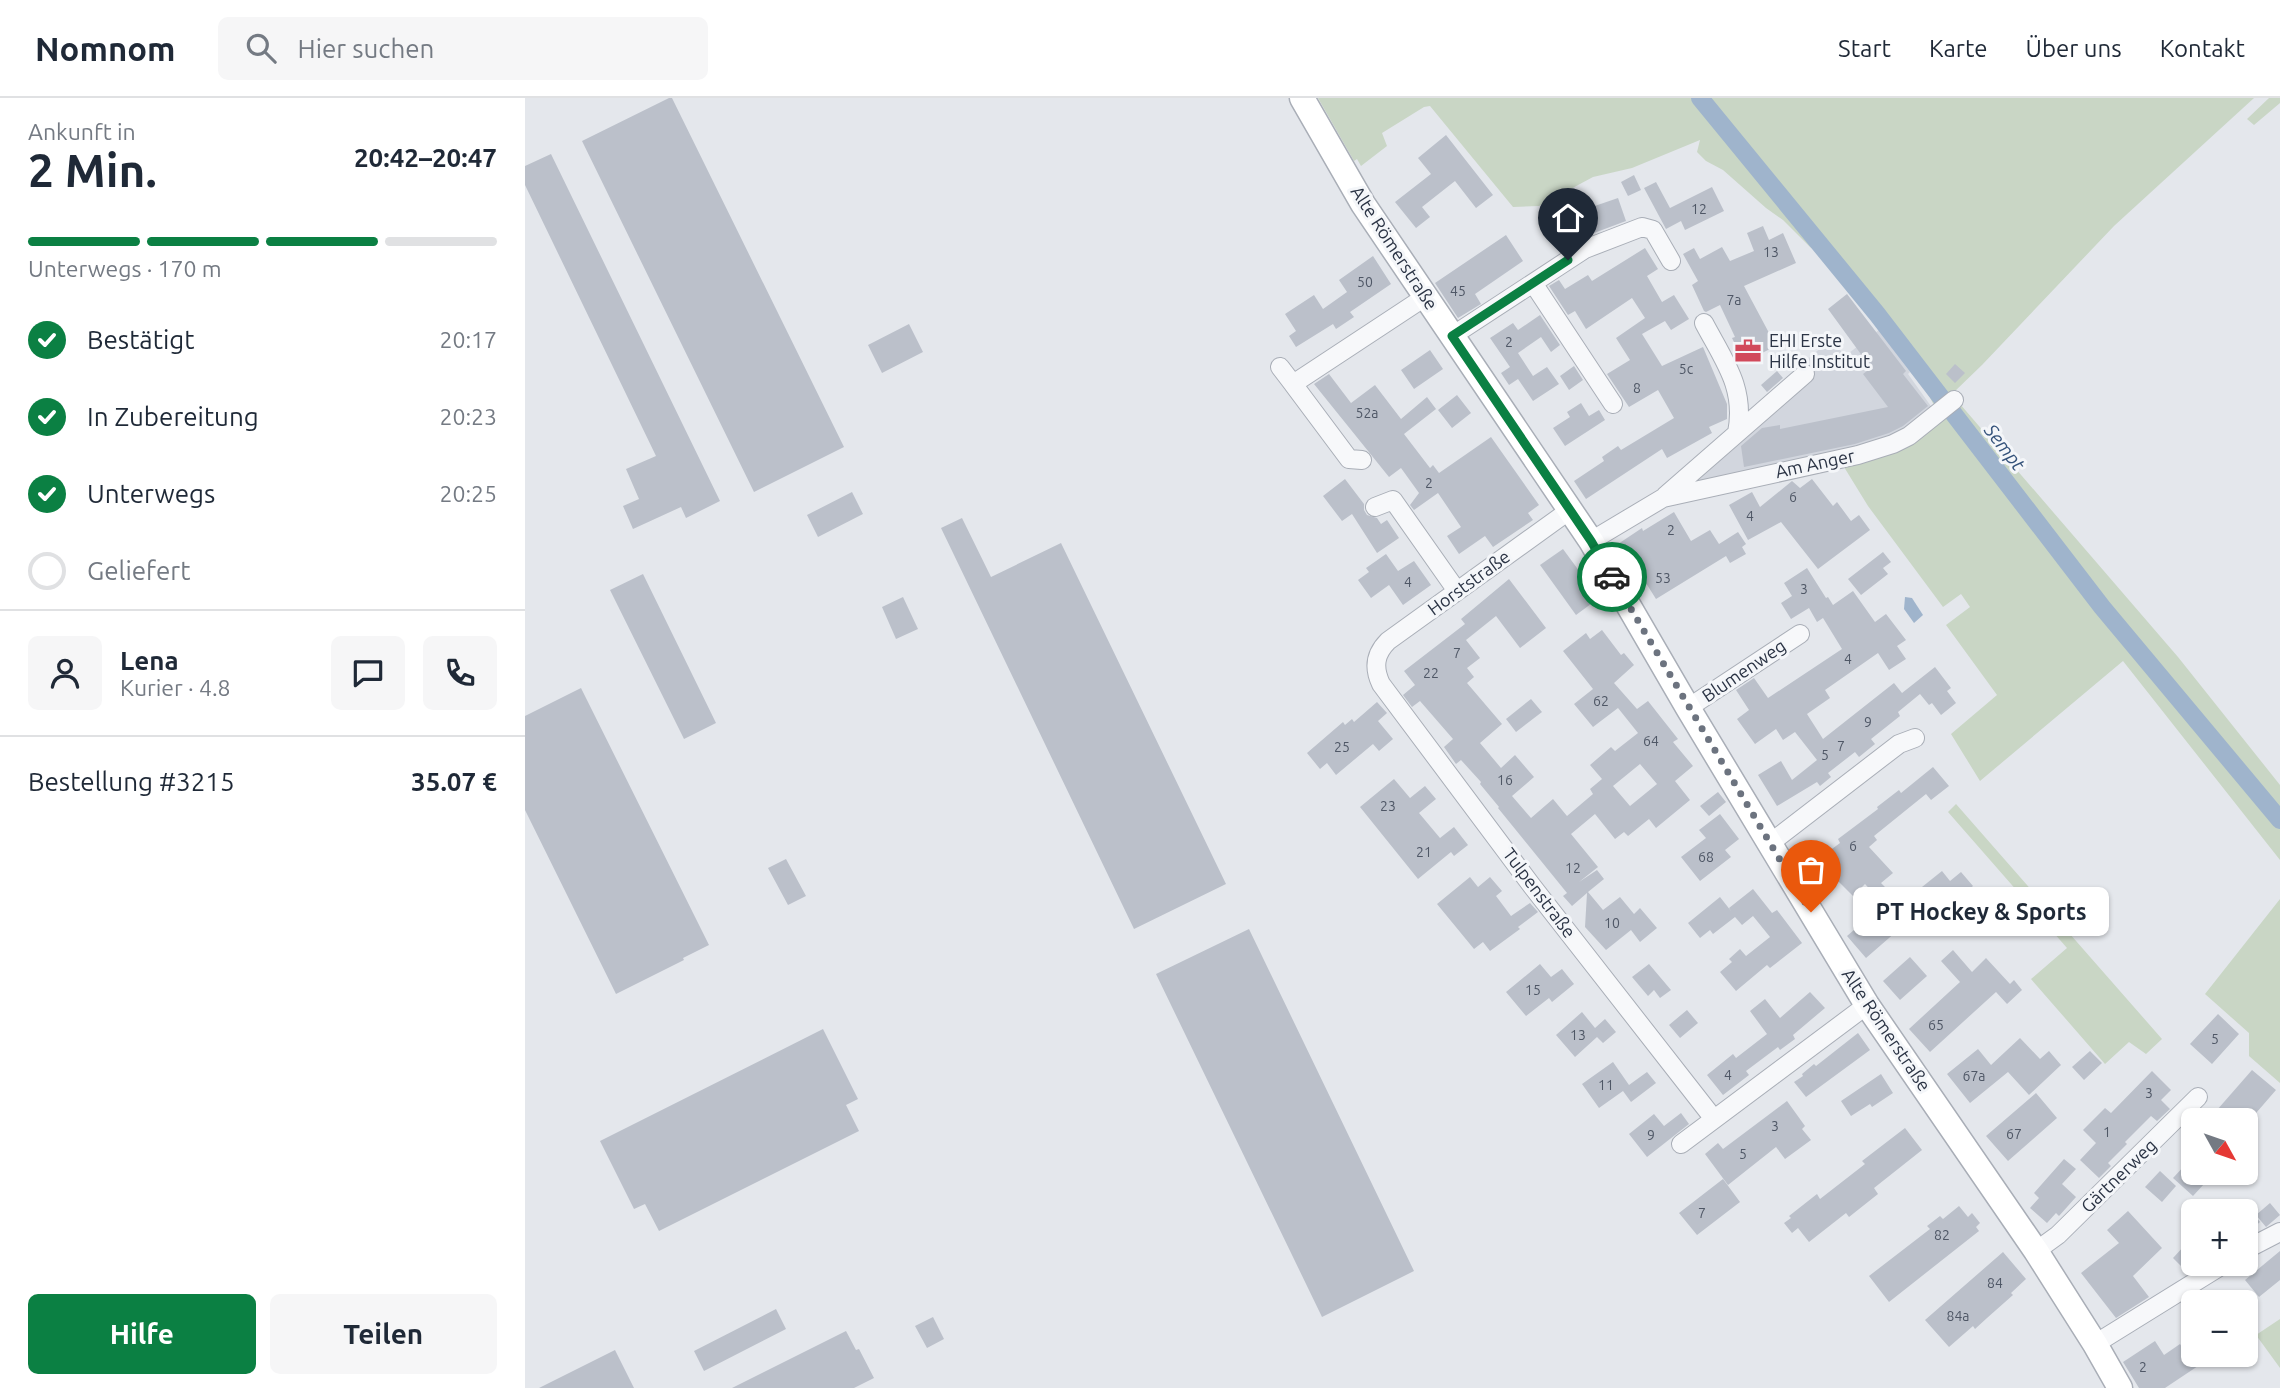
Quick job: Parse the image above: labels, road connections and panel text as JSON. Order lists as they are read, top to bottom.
{
  "streets": {
    "main road": ["Alte Römerstraße"],
    "street": [
      "Am Anger",
      "Horststraße",
      "Blumenweg",
      "Tulpenstraße",
      "Gärtnerweg"
    ]
  },
  "crossings": [
    ["Alte Römerstraße", "Am Anger"],
    ["Alte Römerstraße", "Horststraße"],
    ["Alte Römerstraße", "Blumenweg"],
    ["Alte Römerstraße", "Gärtnerweg"],
    ["Horststraße", "Tulpenstraße"]
  ],
  "water": ["Sempt"],
  "places": {
    "office": ["EHI Erste Hilfe Institut"],
    "other": ["PT Hockey & Sports"]
  },
  "house_numbers": [
    "12",
    "13",
    "50",
    "45",
    "7a",
    "2",
    "5c",
    "8",
    "52a",
    "2",
    "6",
    "4",
    "2",
    "53",
    "4",
    "3",
    "7",
    "4",
    "22",
    "62",
    "9",
    "64",
    "7",
    "25",
    "5",
    "16",
    "23",
    "6",
    "21",
    "68",
    "12",
    "10",
    "15",
    "65",
    "13",
    "5",
    "4",
    "67a",
    "11",
    "3",
    "3",
    "1",
    "67",
    "9",
    "5",
    "7",
    "82",
    "84",
    "84a",
    "2"
  ],
  "north": "bottom right",
  "page": {
    "header": "Nomnom",
    "search": "Hier suchen",
    "nav": [
      "Start",
      "Karte",
      "Über uns",
      "Kontakt"
    ],
    "heading": ["2 Min.", "Ankunft in", "20:42–20:47"],
    "panel": [
      "Lena",
      "Kurier · 4.8",
      "Bestellung #3215",
      "35.07 €"
    ],
    "bar": "Unterwegs · 170 m",
    "list": [
      ["Bestätigt", "20:17"],
      ["In Zubereitung", "20:23"],
      ["Unterwegs", "20:25"],
      "Geliefert"
    ],
    "bubble": "PT Hockey & Sports",
    "map_buttons": ["+", "−"],
    "buttons": ["Hilfe", "Teilen"]
  }
}
